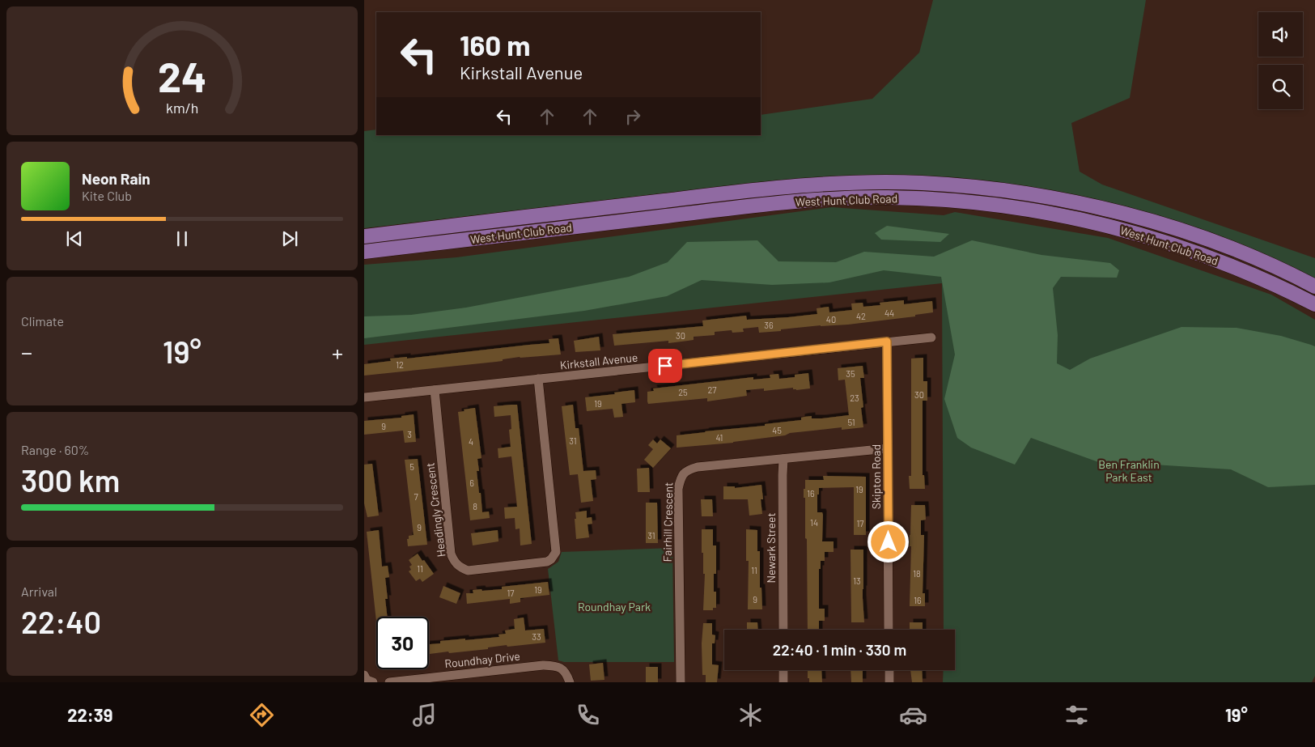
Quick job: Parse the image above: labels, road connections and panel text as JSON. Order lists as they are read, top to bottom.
{
  "streets": {
    "main road": ["West Hunt Club Road"],
    "street": [
      "Kirkstall Avenue",
      "Skipton Road",
      "Headingly Crescent",
      "Fairhill Crescent",
      "Newark Street",
      "Roundhay Drive"
    ]
  },
  "crossings": [
    ["Kirkstall Avenue", "Skipton Road"],
    ["Kirkstall Avenue", "Headingly Crescent"],
    ["Skipton Road", "Fairhill Crescent"],
    ["Fairhill Crescent", "Newark Street"]
  ],
  "parks": ["Ben Franklin Park East", "Roundhay Park"],
  "house_numbers": [
    "44",
    "42",
    "40",
    "36",
    "30",
    "12",
    "35",
    "27",
    "25",
    "30",
    "23",
    "19",
    "51",
    "9",
    "45",
    "3",
    "41",
    "31",
    "4",
    "5",
    "6",
    "19",
    "16",
    "7",
    "8",
    "14",
    "17",
    "9",
    "31",
    "11",
    "11",
    "18",
    "13",
    "19",
    "17",
    "9",
    "16",
    "33"
  ],
  "page": {
    "turn": ["160 m", "Kirkstall Avenue"],
    "song": ["Neon Rain", "Kite Club"],
    "tile": [
      "Climate",
      ["Range · 60%", "300 km"],
      ["Arrival", "22:40"]
    ],
    "heat": ["−", "19°", "+"],
    "limit": "30",
    "trip": "22:40 · 1 min · 330 m",
    "tabs": ["22:39", "19°"],
    "gauge": ["24", "km/h"]
  }
}
